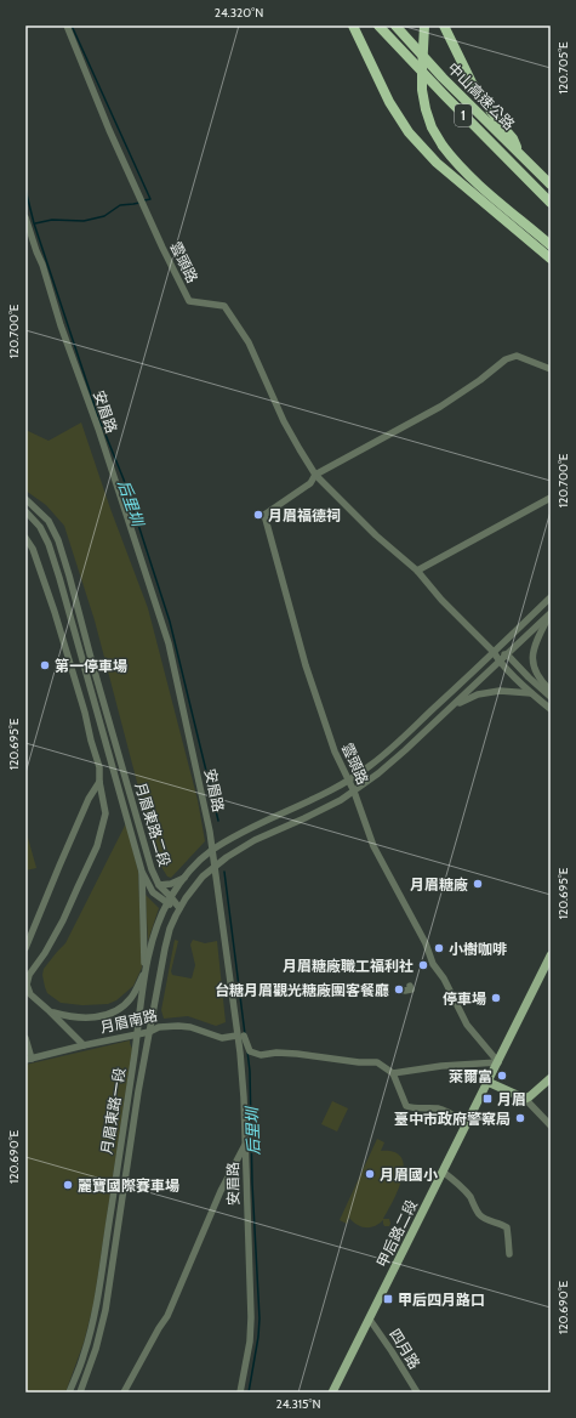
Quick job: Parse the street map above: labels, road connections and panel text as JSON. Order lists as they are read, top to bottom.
{
  "streets": {
    "highway": ["中山高速公路", "1"],
    "main road": ["甲后路二段"],
    "street": [
      "雲頭路",
      "安眉路",
      "月眉東路二段",
      "月眉南路",
      "月眉東路一段",
      "四月路"
    ]
  },
  "crossings": [
    ["雲頭路", "月眉東路一段"],
    ["雲頭路", "甲后路二段"],
    ["安眉路", "月眉南路"],
    ["安眉路", "月眉東路一段"],
    ["月眉東路二段", "月眉東路一段"],
    ["月眉南路", "月眉東路一段"],
    ["甲后路二段", "四月路"]
  ],
  "water": ["后里圳"],
  "places": {
    "other": [
      "月眉福德祠",
      "第一停車場",
      "月眉糖廠",
      "小樹咖啡",
      "月眉糖廠職工福利社",
      "台糖月眉觀光糖廠團客餐廳",
      "停車場",
      "萊爾富",
      "臺中市政府警察局",
      "月眉國小",
      "麗寶國際賽車場"
    ],
    "transit": ["月眉", "甲后四月路口"]
  },
  "coordinates": [
    "24.320°N",
    "120.705°E",
    "120.700°E",
    "120.695°E",
    "120.690°E",
    "24.315°N"
  ]
}
